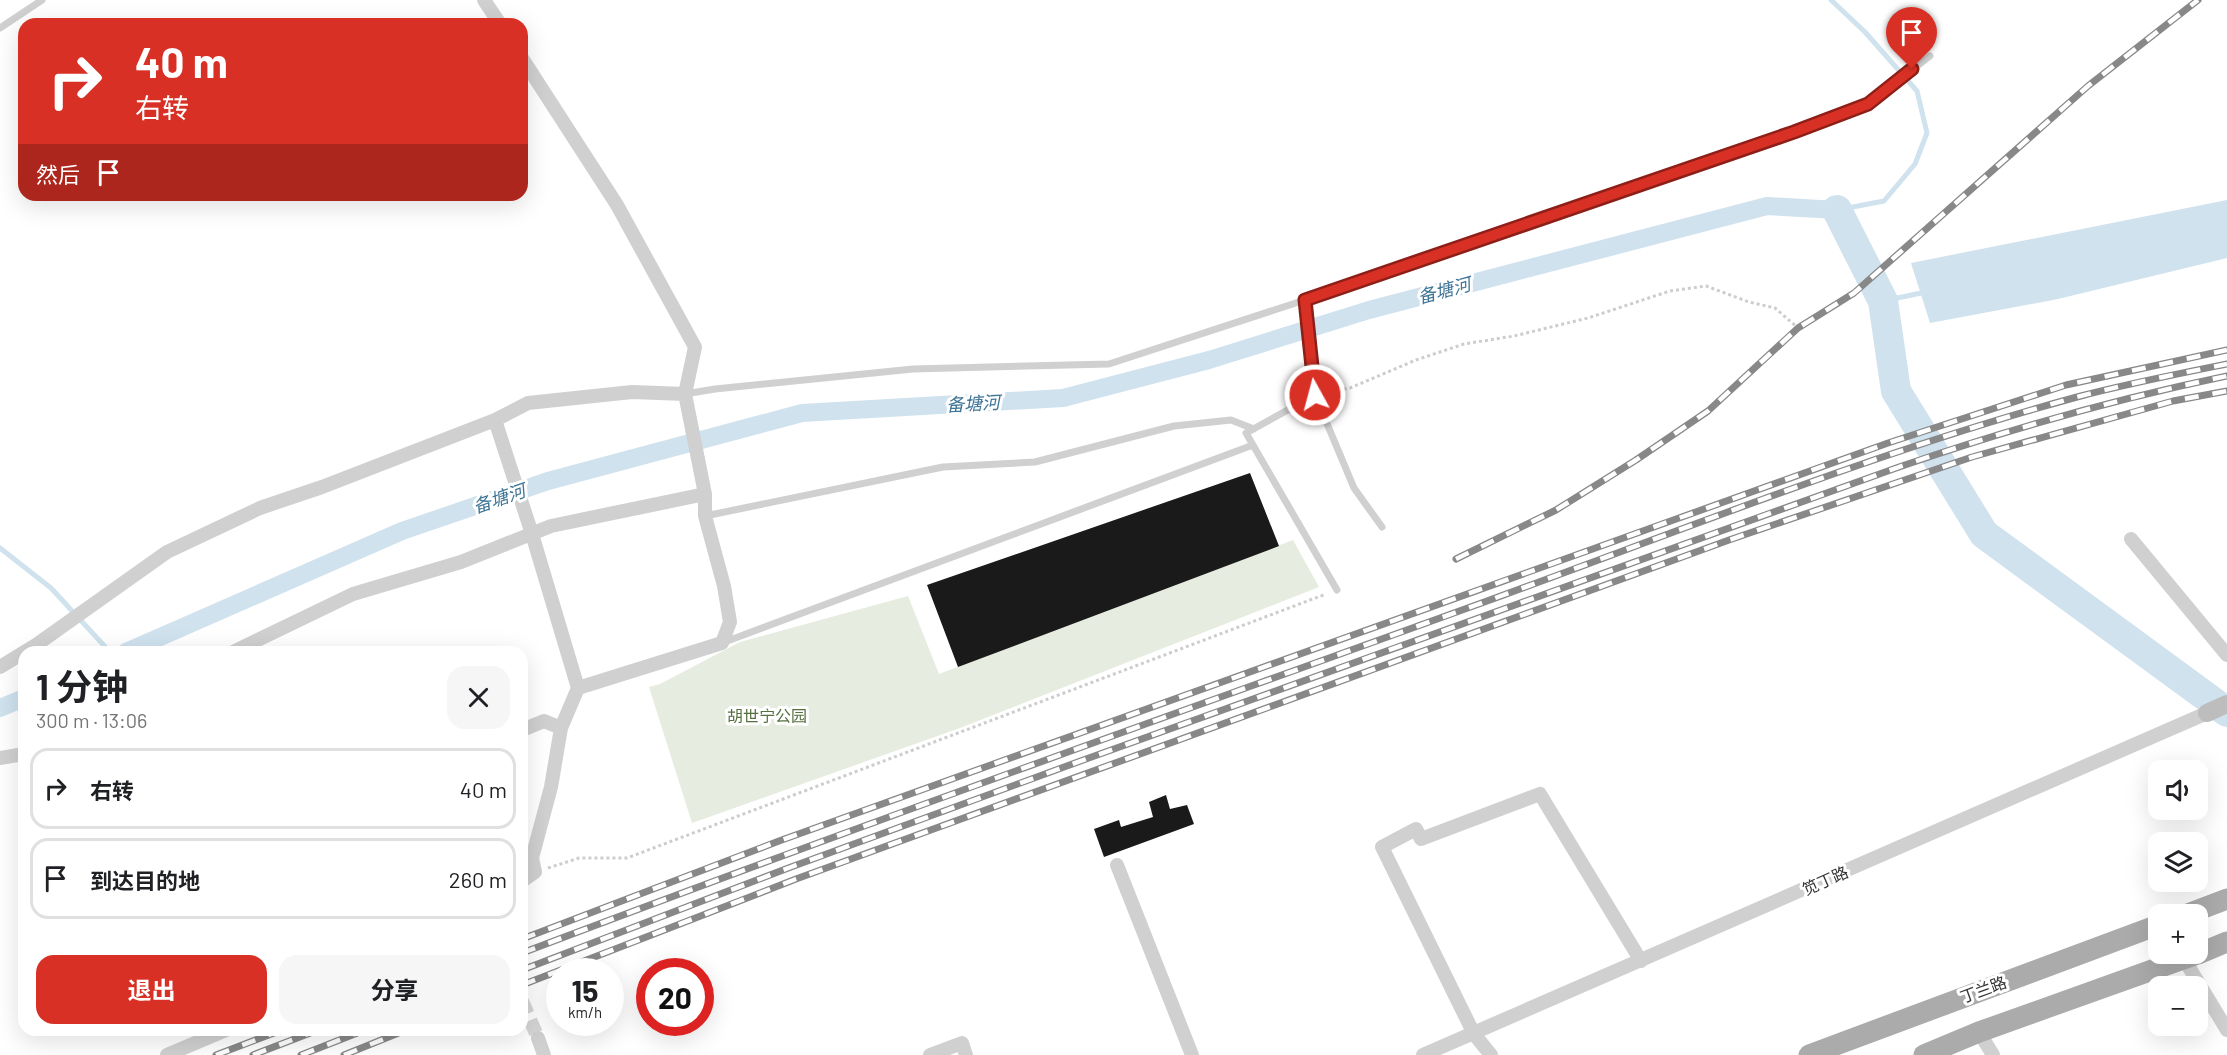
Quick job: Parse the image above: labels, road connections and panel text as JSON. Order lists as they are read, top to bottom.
{
  "streets": {
    "main road": ["丁兰路"],
    "street": ["笕丁路"]
  },
  "water": ["备塘河"],
  "parks": ["胡世宁公园"],
  "page": {
    "turn": ["40 m", "右转"],
    "then": "然后",
    "heading": ["1 分钟", "300 m · 13:06"],
    "list": [
      {
        "name": "右转",
        "value": "40 m"
      },
      {
        "name": "到达目的地",
        "value": "260 m"
      }
    ],
    "map_buttons": ["+", "−"],
    "buttons": ["退出", "分享"],
    "speed": "15 km/h",
    "limit": "20"
  }
}
